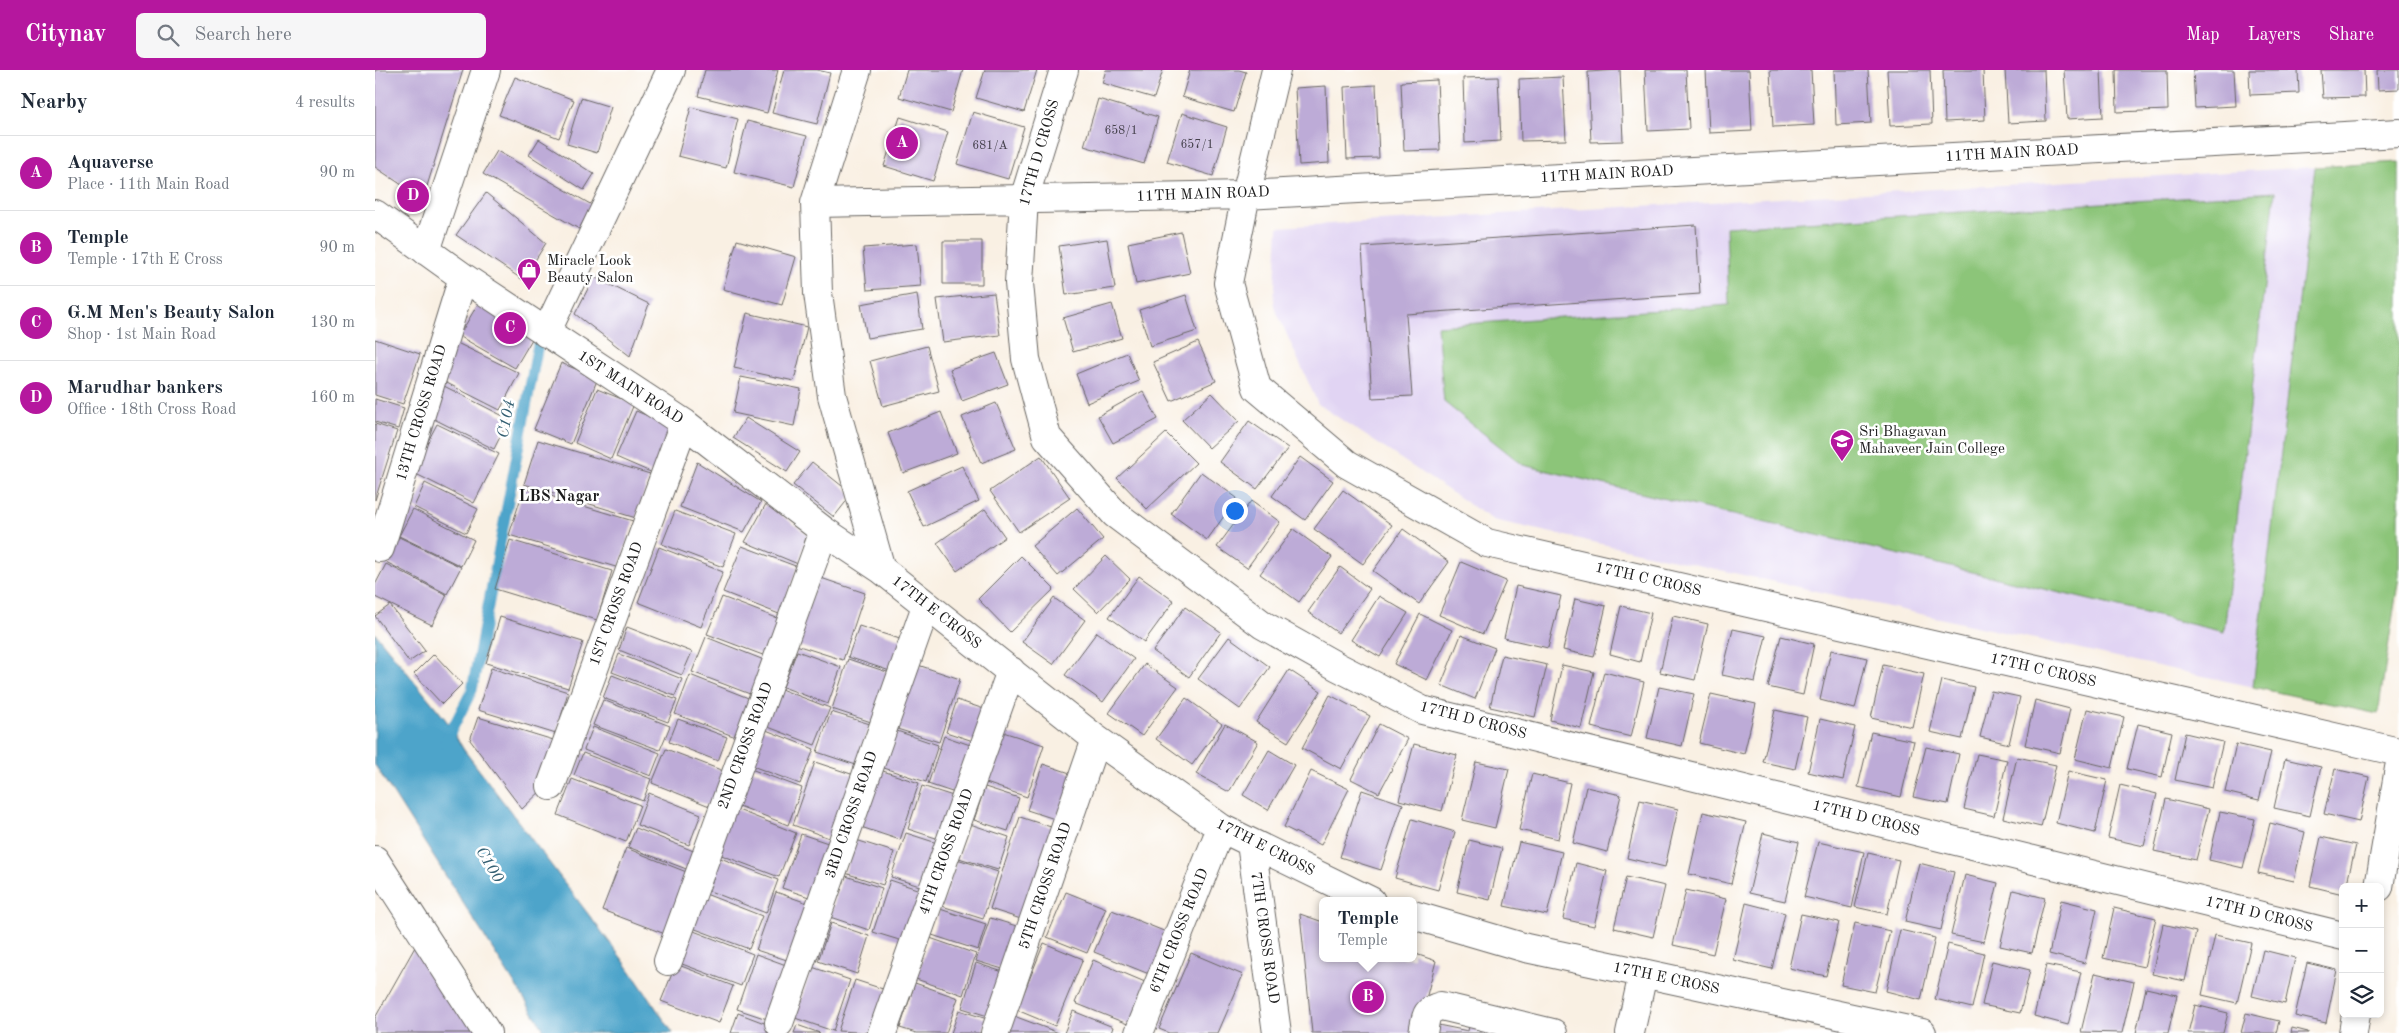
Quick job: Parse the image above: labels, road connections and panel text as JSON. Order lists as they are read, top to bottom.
{
  "streets": {
    "street": [
      "17TH D CROSS",
      "11TH MAIN ROAD",
      "1ST MAIN ROAD",
      "13TH CROSS ROAD",
      "17TH C CROSS",
      "1ST CROSS ROAD",
      "17TH E CROSS",
      "2ND CROSS ROAD",
      "3RD CROSS ROAD",
      "4TH CROSS ROAD",
      "5TH CROSS ROAD",
      "6TH CROSS ROAD",
      "7TH CROSS ROAD"
    ]
  },
  "crossings": [
    ["17TH D CROSS", "11TH MAIN ROAD"],
    ["11TH MAIN ROAD", "17TH C CROSS"],
    ["11TH MAIN ROAD", "17TH E CROSS"],
    ["1ST MAIN ROAD", "13TH CROSS ROAD"],
    ["1ST MAIN ROAD", "1ST CROSS ROAD"],
    ["1ST MAIN ROAD", "17TH E CROSS"],
    ["1ST MAIN ROAD", "2ND CROSS ROAD"],
    ["17TH E CROSS", "3RD CROSS ROAD"],
    ["17TH E CROSS", "4TH CROSS ROAD"],
    ["17TH E CROSS", "5TH CROSS ROAD"],
    ["17TH E CROSS", "6TH CROSS ROAD"],
    ["17TH E CROSS", "7TH CROSS ROAD"]
  ],
  "districts": ["LBS Nagar"],
  "water": ["C104", "C100"],
  "places": {
    "shop": ["Miracle Look Beauty Salon"],
    "school or university": ["Sri Bhagavan Mahaveer Jain College"]
  },
  "house_numbers": ["658/1", "657/1", "681/A"],
  "page": {
    "header": "Citynav",
    "search": "Search here",
    "nav": ["Map", "Layers", "Share"],
    "heading": ["Nearby", "4 results"],
    "pins": [
      "A",
      "D",
      "C",
      "B"
    ],
    "list": [
      {
        "mark": "A",
        "name": "Aquaverse",
        "note": "Place · 11th Main Road",
        "value": "90 m"
      },
      {
        "mark": "B",
        "name": "Temple",
        "note": "Temple · 17th E Cross",
        "value": "90 m"
      },
      {
        "mark": "C",
        "name": "G.M Men's Beauty Salon",
        "note": "Shop · 1st Main Road",
        "value": "130 m"
      },
      {
        "mark": "D",
        "name": "Marudhar bankers",
        "note": "Office · 18th Cross Road",
        "value": "160 m"
      }
    ],
    "map_buttons": ["+", "−"],
    "popup": ["Temple", "Temple"]
  }
}
